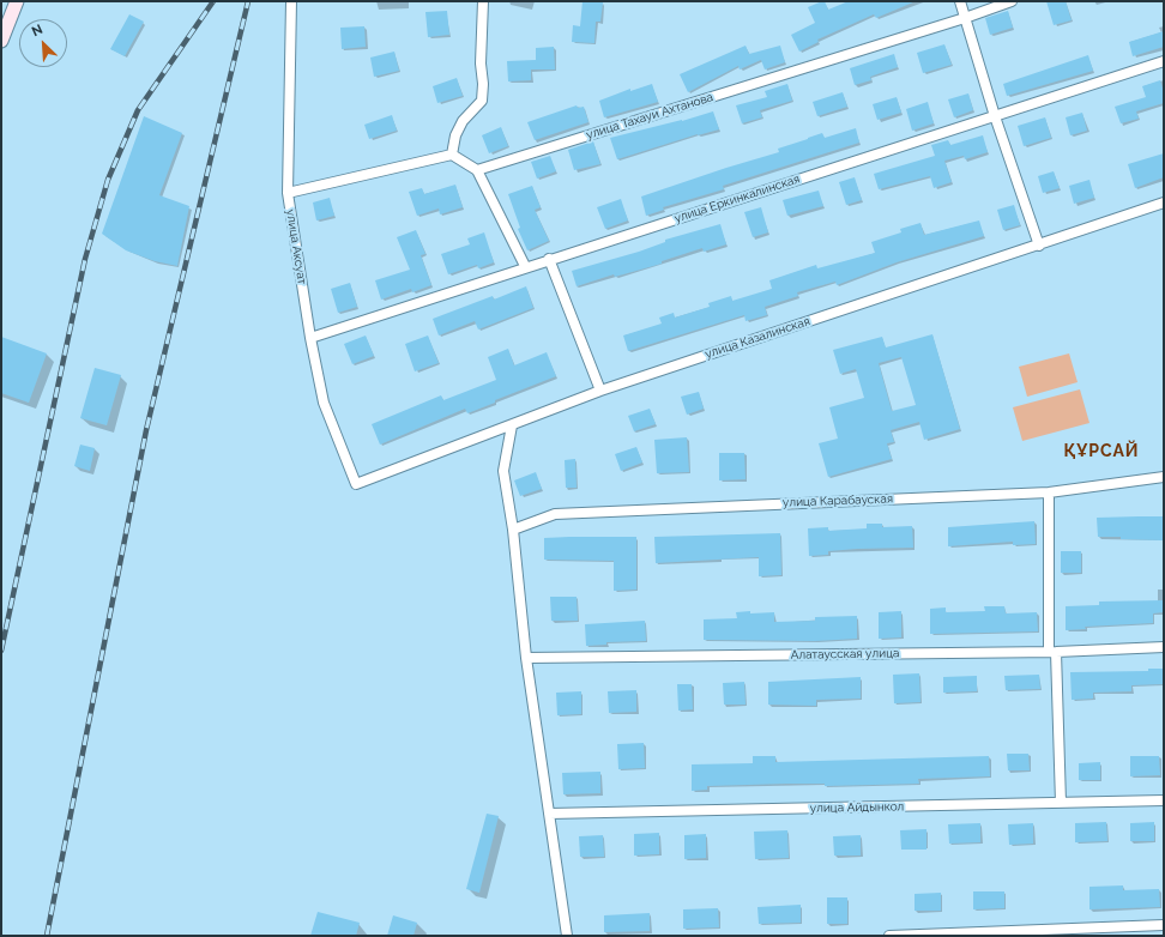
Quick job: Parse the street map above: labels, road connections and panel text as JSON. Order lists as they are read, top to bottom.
{
  "streets": {
    "street": [
      "улица Тахауи Ахтанова",
      "улица Еркинкалинская",
      "улица Аксуат",
      "улица Казалинская",
      "улица Карабауская",
      "Алатаусская улица",
      "улица Айдынкол"
    ]
  },
  "crossings": [
    ["улица Еркинкалинская", "улица Аксуат"],
    ["улица Аксуат", "улица Казалинская"]
  ],
  "districts": ["ҚҰРСАЙ"],
  "north": "top left"
}
